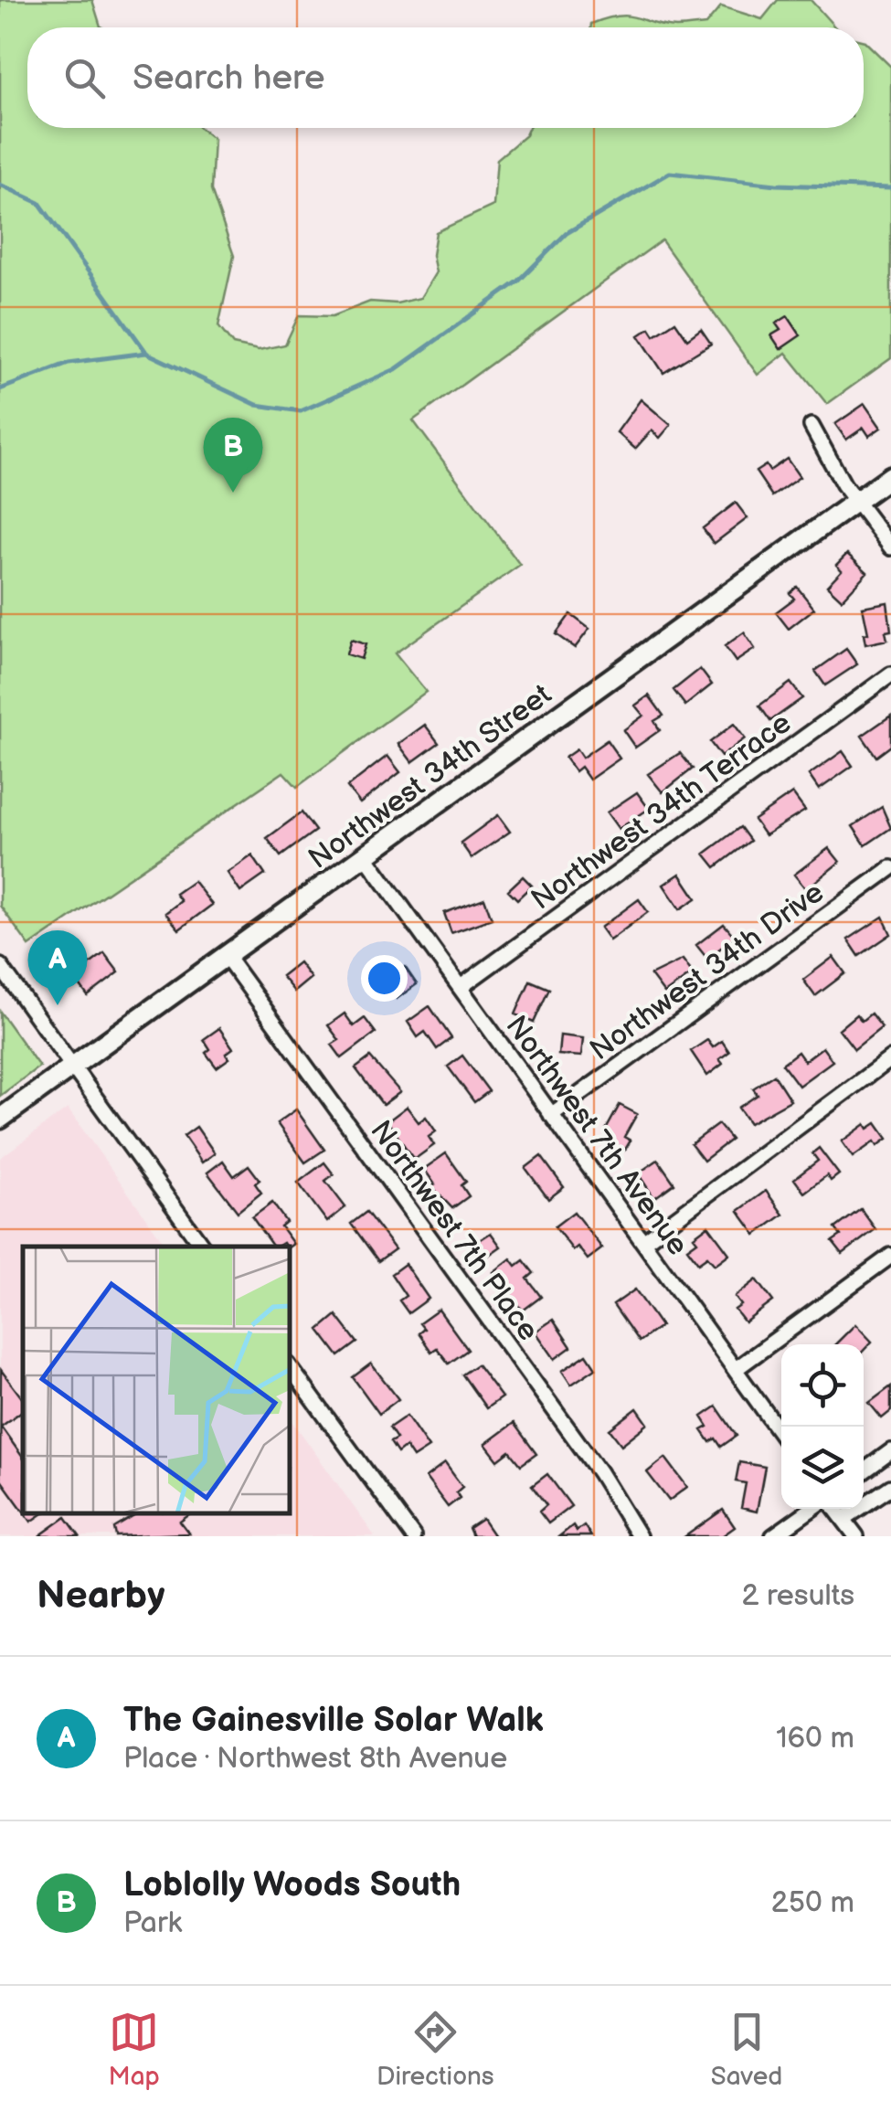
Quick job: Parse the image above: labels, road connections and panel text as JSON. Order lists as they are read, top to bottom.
{
  "streets": {
    "main road": ["Northwest 34th Street"],
    "street": [
      "Northwest 34th Terrace",
      "Northwest 34th Drive",
      "Northwest 7th Avenue",
      "Northwest 7th Place"
    ]
  },
  "crossings": [
    ["Northwest 34th Street", "Northwest 7th Avenue"],
    ["Northwest 34th Street", "Northwest 7th Place"],
    ["Northwest 34th Terrace", "Northwest 7th Avenue"],
    ["Northwest 34th Drive", "Northwest 7th Avenue"]
  ],
  "page": {
    "search": "Search here",
    "pins": ["B", "A"],
    "heading": ["Nearby", "2 results"],
    "list": [
      {
        "mark": "A",
        "name": "The Gainesville Solar Walk",
        "note": "Place · Northwest 8th Avenue",
        "value": "160 m"
      },
      {
        "mark": "B",
        "name": "Loblolly Woods South",
        "note": "Park",
        "value": "250 m"
      }
    ],
    "nav": ["Map", "Directions", "Saved"]
  }
}
